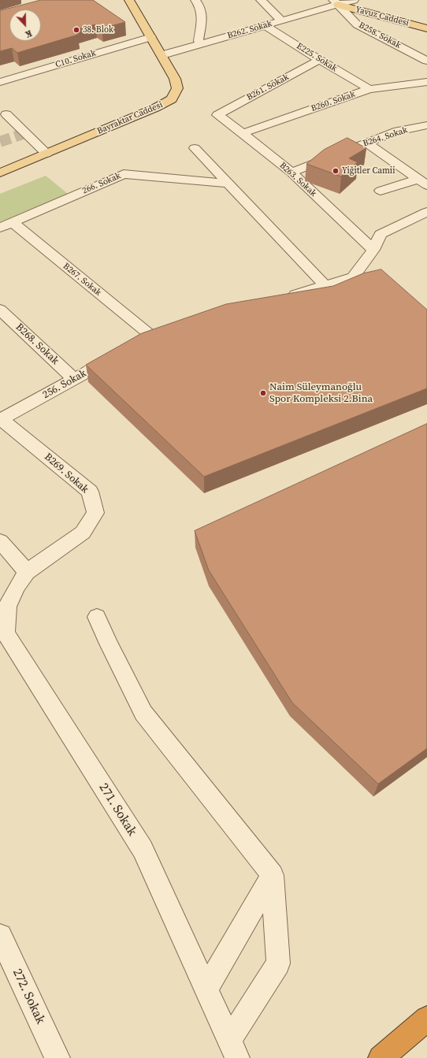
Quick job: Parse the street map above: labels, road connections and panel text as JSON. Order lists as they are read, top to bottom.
{
  "streets": {
    "main road": ["Yavuz Caddesi", "Bayraktar Caddesi"],
    "street": [
      "B262. Sokak",
      "B258. Sokak",
      "E225. Sokak",
      "C10. Sokak",
      "B261. Sokak",
      "B260. Sokak",
      "B264. Sokak",
      "B263. Sokak",
      "266. Sokak",
      "B267. Sokak",
      "B268. Sokak",
      "256. Sokak",
      "B269. Sokak",
      "271. Sokak",
      "272. Sokak"
    ]
  },
  "crossings": [
    ["Yavuz Caddesi", "B262. Sokak"],
    ["Yavuz Caddesi", "B258. Sokak"],
    ["B262. Sokak", "B258. Sokak"],
    ["B262. Sokak", "E225. Sokak"],
    ["B262. Sokak", "Bayraktar Caddesi"],
    ["E225. Sokak", "B261. Sokak"],
    ["E225. Sokak", "B260. Sokak"],
    ["C10. Sokak", "Bayraktar Caddesi"],
    ["B261. Sokak", "B263. Sokak"],
    ["B260. Sokak", "B263. Sokak"],
    ["B264. Sokak", "B263. Sokak"],
    ["266. Sokak", "B267. Sokak"],
    ["B268. Sokak", "256. Sokak"],
    ["256. Sokak", "B269. Sokak"],
    ["B269. Sokak", "271. Sokak"]
  ],
  "places": ["38. Blok", "Yiğitler Camii", "Naim Süleymanoğlu Spor Kompleksi 2.Bina"],
  "north": "bottom"
}
